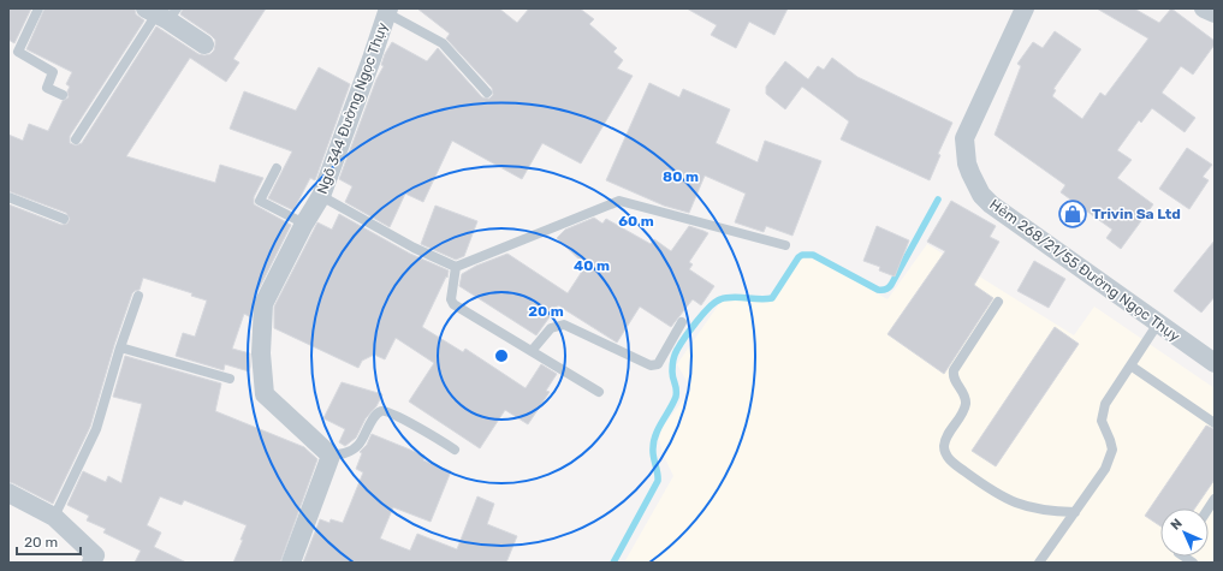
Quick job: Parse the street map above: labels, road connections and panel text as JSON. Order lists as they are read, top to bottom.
{
  "streets": {
    "street": ["Ngõ 344 Đường Ngọc Thụy", "Hẻm 268/21/55 Đường Ngọc Thụy"]
  },
  "places": {
    "shop": ["Trivin Sa Ltd"]
  },
  "scale_bar": "20 m",
  "north": "top left",
  "rings": [
    "80 m",
    "60 m",
    "40 m",
    "20 m"
  ]
}
